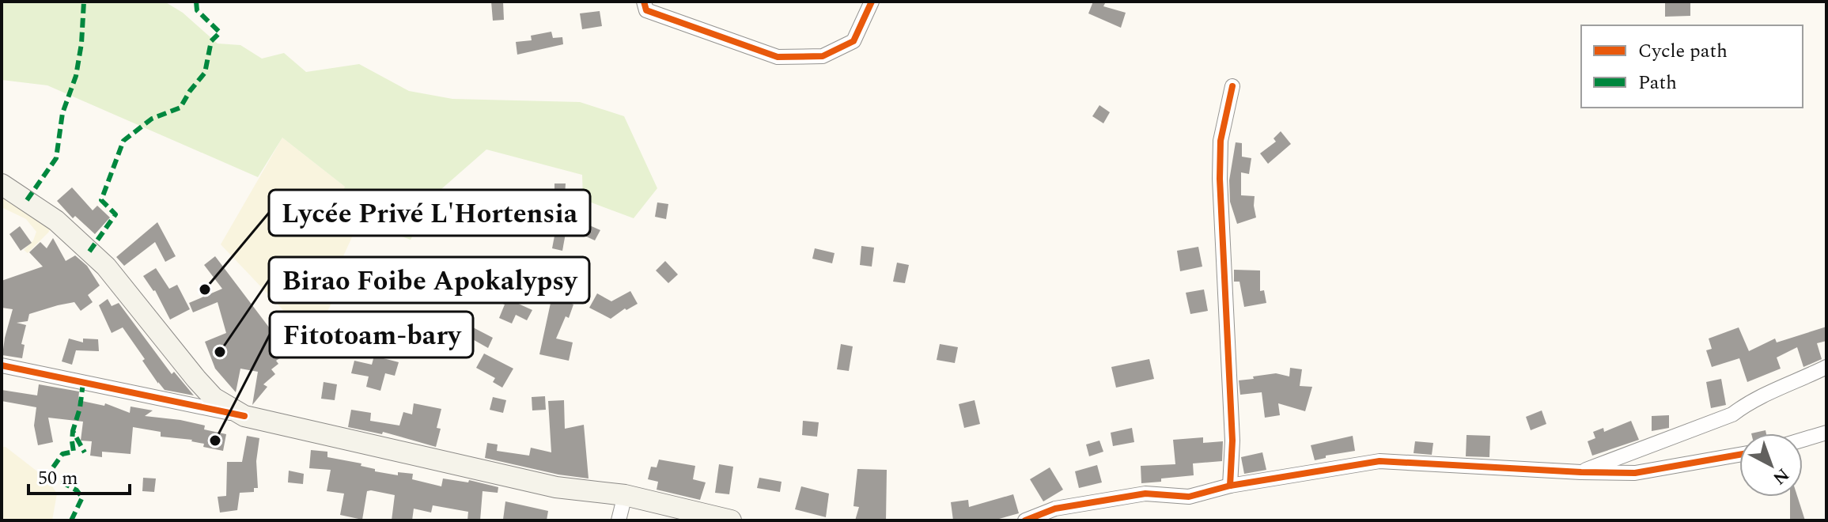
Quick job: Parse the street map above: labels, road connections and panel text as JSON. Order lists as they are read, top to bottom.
{
  "places": ["Lycée Privé L'Hortensia", "Birao Foibe Apokalypsy", "Fitotoam-bary"],
  "legend": ["Cycle path", "Path"],
  "scale_bar": "50 m",
  "north": "bottom right"
}
